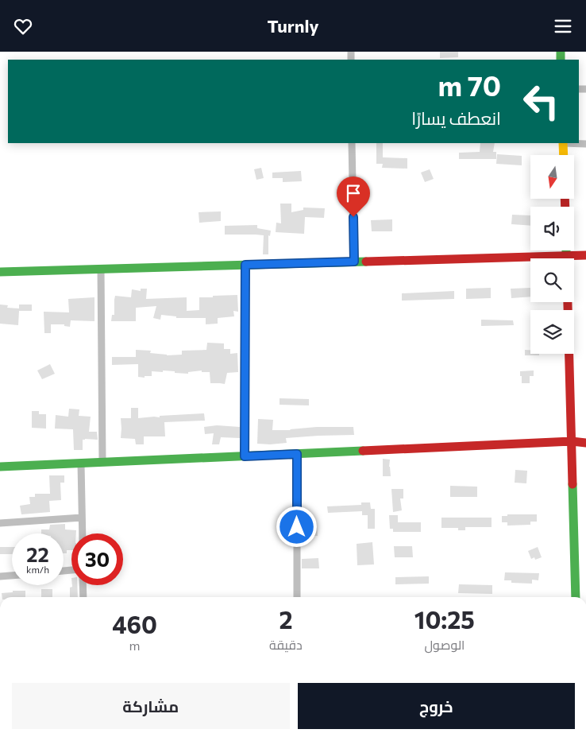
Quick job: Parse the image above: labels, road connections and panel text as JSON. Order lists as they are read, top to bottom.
{
  "north": "bottom",
  "page": {
    "header": "Turnly",
    "turn": ["70 m", "انعطف يسارًا"],
    "speed": "22 km/h",
    "limit": "30",
    "eta": [
      "10:25",
      "الوصول",
      "2",
      "دقيقة",
      "460",
      "m"
    ],
    "buttons": ["خروج", "مشاركة"]
  }
}
